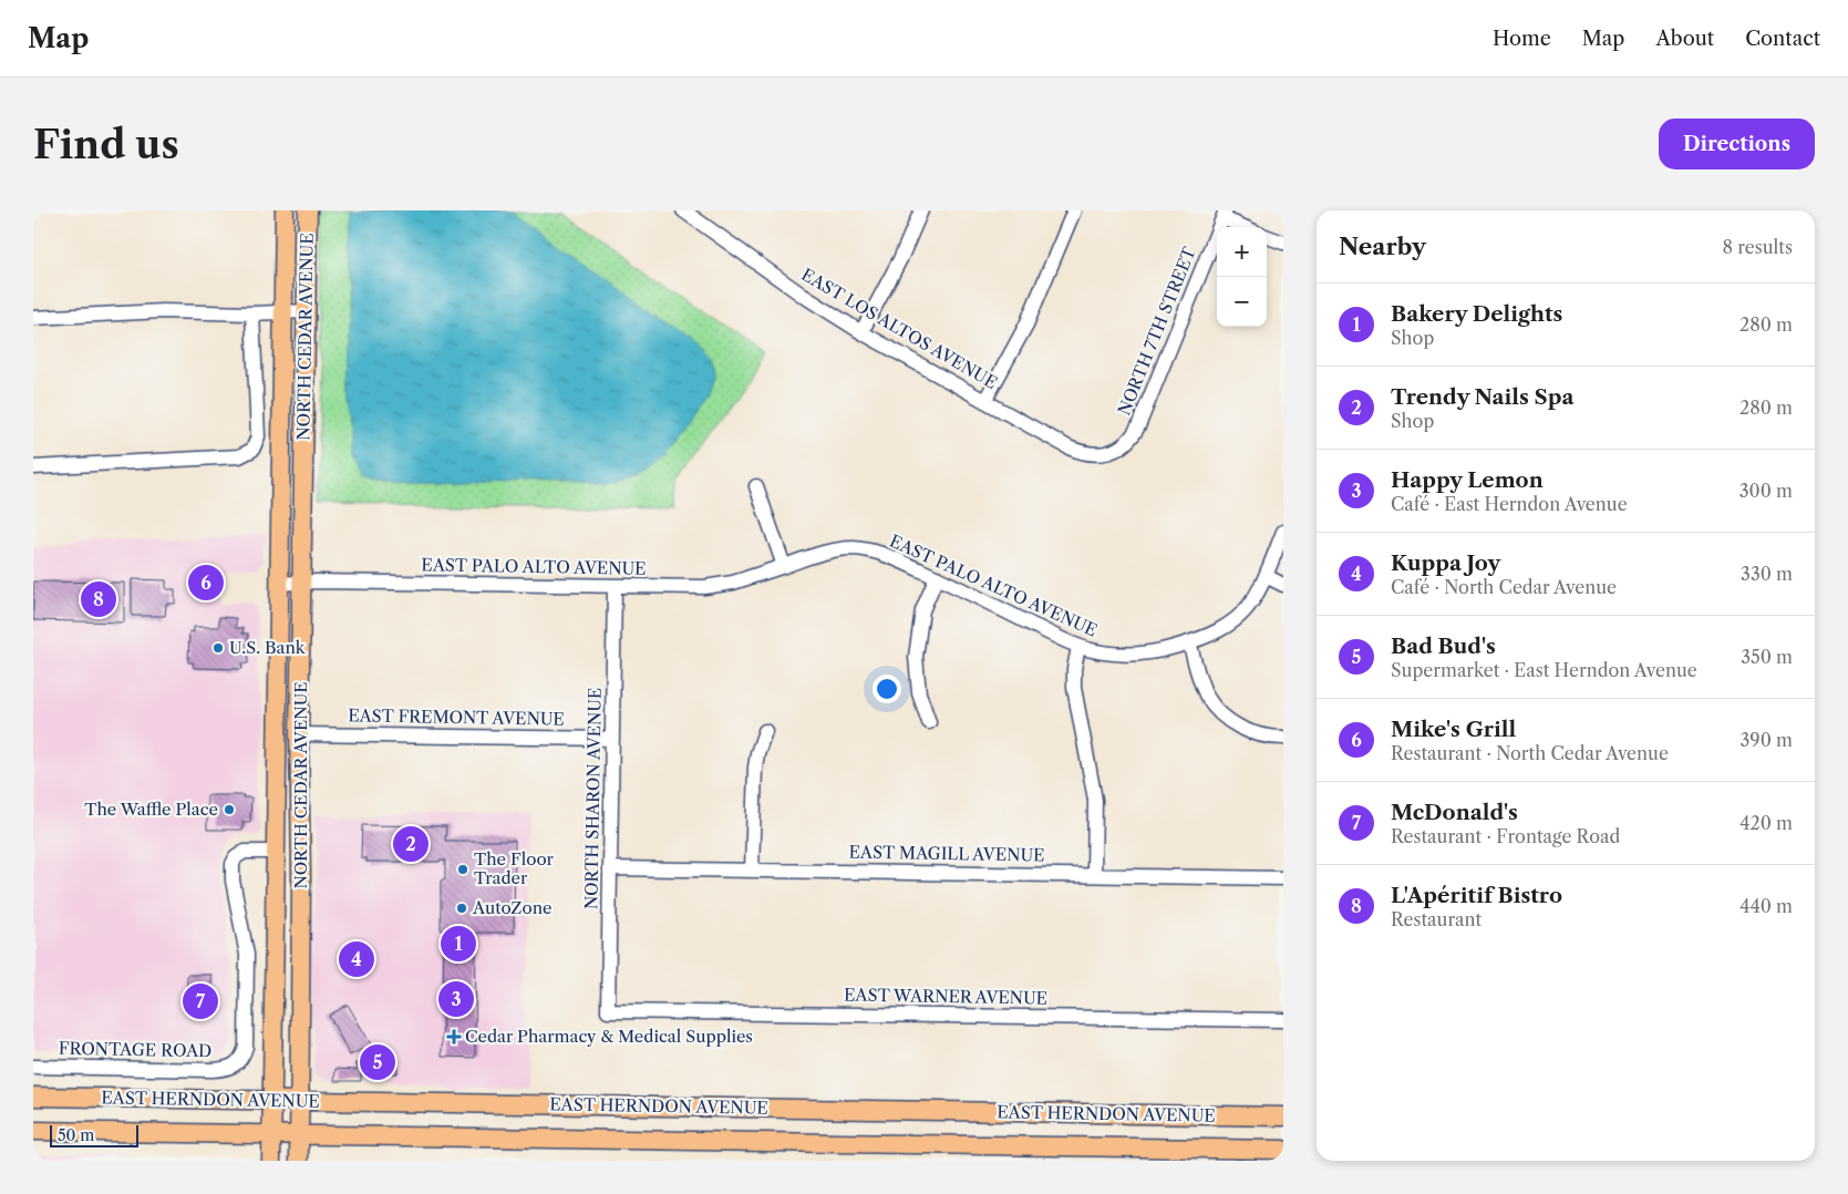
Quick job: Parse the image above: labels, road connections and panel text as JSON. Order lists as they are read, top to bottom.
{
  "streets": {
    "main road": ["NORTH CEDAR AVENUE", "EAST HERNDON AVENUE"],
    "street": [
      "EAST LOS ALTOS AVENUE",
      "NORTH 7TH STREET",
      "EAST PALO ALTO AVENUE",
      "EAST FREMONT AVENUE",
      "NORTH SHARON AVENUE",
      "EAST MAGILL AVENUE",
      "EAST WARNER AVENUE",
      "FRONTAGE ROAD"
    ]
  },
  "crossings": [
    ["EAST LOS ALTOS AVENUE", "NORTH 7TH STREET"],
    ["NORTH CEDAR AVENUE", "EAST PALO ALTO AVENUE"],
    ["NORTH CEDAR AVENUE", "EAST FREMONT AVENUE"],
    ["NORTH CEDAR AVENUE", "FRONTAGE ROAD"],
    ["NORTH CEDAR AVENUE", "EAST HERNDON AVENUE"],
    ["EAST PALO ALTO AVENUE", "NORTH SHARON AVENUE"],
    ["EAST FREMONT AVENUE", "NORTH SHARON AVENUE"],
    ["NORTH SHARON AVENUE", "EAST MAGILL AVENUE"],
    ["NORTH SHARON AVENUE", "EAST WARNER AVENUE"]
  ],
  "places": {
    "other": [
      "U.S. Bank",
      "The Waffle Place",
      "The Floor Trader",
      "AutoZone"
    ],
    "health": ["Cedar Pharmacy & Medical Supplies"]
  },
  "scale_bar": "50 m",
  "page": {
    "header": "Map",
    "nav": [
      "Home",
      "Map",
      "About",
      "Contact"
    ],
    "buttons": "Directions",
    "title": "Find us",
    "heading": ["Nearby", "8 results"],
    "map_buttons": ["+", "−"],
    "list": [
      {
        "mark": "1",
        "name": "Bakery Delights",
        "note": "Shop",
        "value": "280 m"
      },
      {
        "mark": "2",
        "name": "Trendy Nails Spa",
        "note": "Shop",
        "value": "280 m"
      },
      {
        "mark": "3",
        "name": "Happy Lemon",
        "note": "Café · East Herndon Avenue",
        "value": "300 m"
      },
      {
        "mark": "4",
        "name": "Kuppa Joy",
        "note": "Café · North Cedar Avenue",
        "value": "330 m"
      },
      {
        "mark": "5",
        "name": "Bad Bud's",
        "note": "Supermarket · East Herndon Avenue",
        "value": "350 m"
      },
      {
        "mark": "6",
        "name": "Mike's Grill",
        "note": "Restaurant · North Cedar Avenue",
        "value": "390 m"
      },
      {
        "mark": "7",
        "name": "McDonald's",
        "note": "Restaurant · Frontage Road",
        "value": "420 m"
      },
      {
        "mark": "8",
        "name": "L'Apéritif Bistro",
        "note": "Restaurant",
        "value": "440 m"
      }
    ],
    "pins": [
      "6",
      "8",
      "2",
      "1",
      "4",
      "3",
      "7",
      "5"
    ],
    "scale": "50 m"
  }
}
